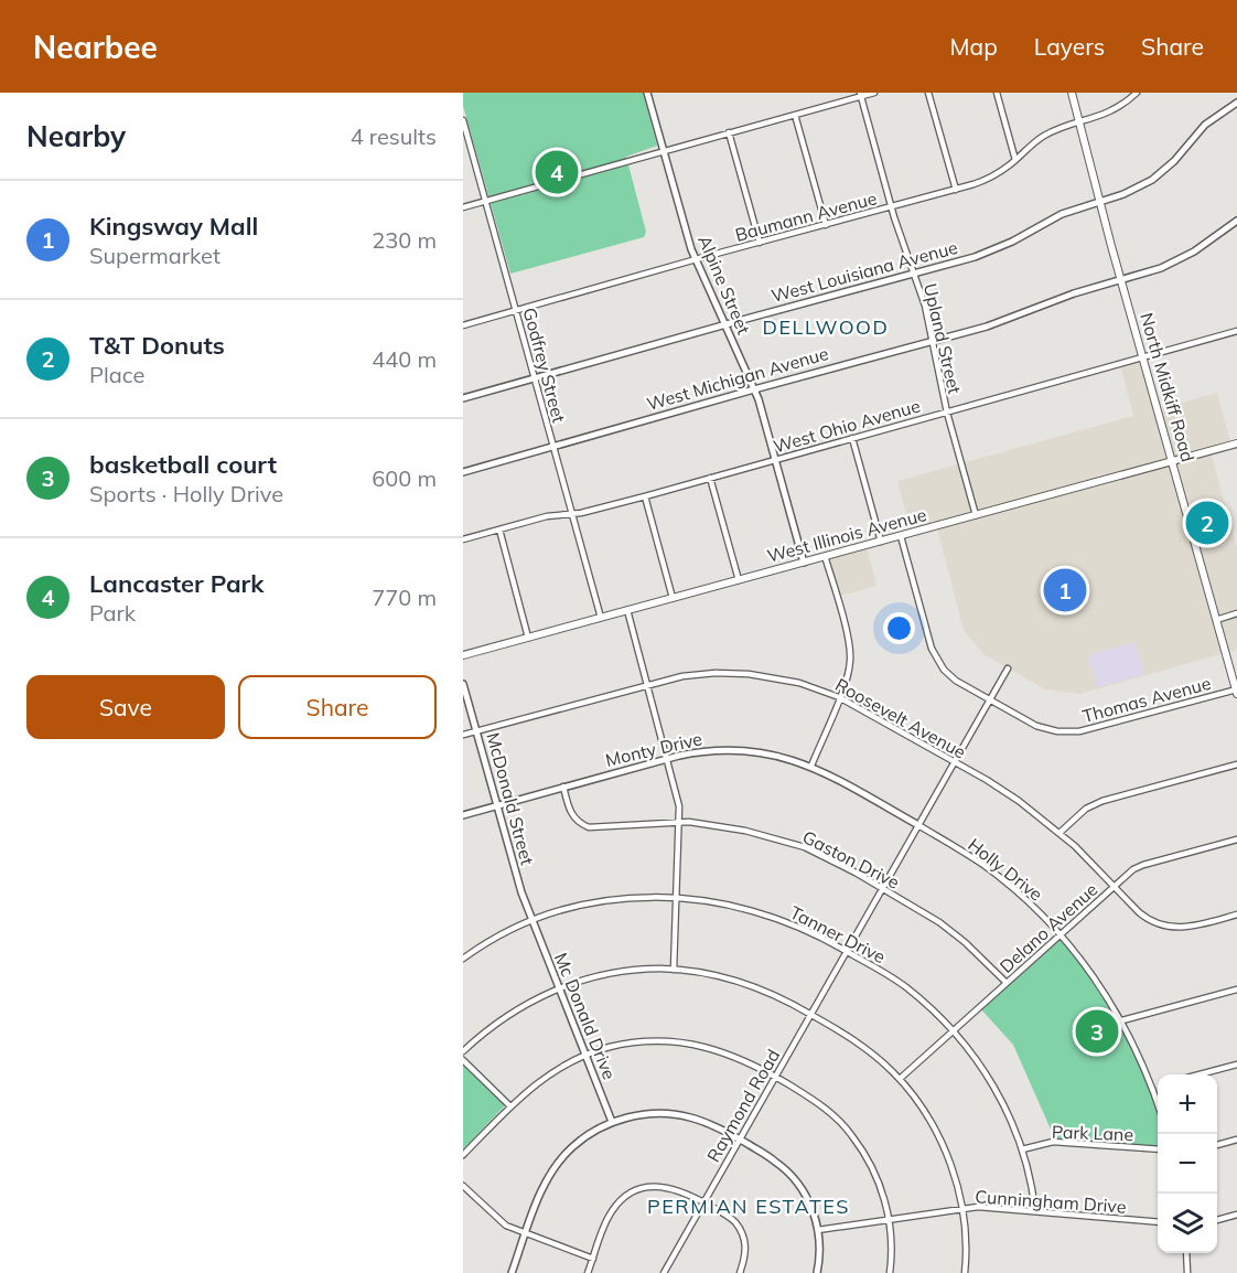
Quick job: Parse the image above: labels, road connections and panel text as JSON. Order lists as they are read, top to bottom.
{
  "streets": {
    "main road": ["North Midkiff Road", "West Illinois Avenue"],
    "street": [
      "Baumann Avenue",
      "West Louisiana Avenue",
      "Alpine Street",
      "Upland Street",
      "Godfrey Street",
      "West Michigan Avenue",
      "West Ohio Avenue",
      "Thomas Avenue",
      "Roosevelt Avenue",
      "Monty Drive",
      "McDonald Street",
      "Gaston Drive",
      "Holly Drive",
      "Delano Avenue",
      "Tanner Drive",
      "Mc Donald Drive",
      "Raymond Road",
      "Park Lane",
      "Cunningham Drive"
    ]
  },
  "crossings": [
    ["Baumann Avenue", "Alpine Street"],
    ["Baumann Avenue", "Upland Street"],
    ["Baumann Avenue", "Godfrey Street"],
    ["Baumann Avenue", "North Midkiff Road"],
    ["West Louisiana Avenue", "Alpine Street"],
    ["West Louisiana Avenue", "Upland Street"],
    ["West Louisiana Avenue", "Godfrey Street"],
    ["West Louisiana Avenue", "North Midkiff Road"],
    ["Alpine Street", "West Michigan Avenue"],
    ["Alpine Street", "West Ohio Avenue"],
    ["Alpine Street", "West Illinois Avenue"],
    ["Upland Street", "West Michigan Avenue"],
    ["Upland Street", "West Ohio Avenue"],
    ["Upland Street", "West Illinois Avenue"],
    ["Godfrey Street", "West Michigan Avenue"],
    ["Godfrey Street", "West Ohio Avenue"],
    ["Godfrey Street", "West Illinois Avenue"],
    ["West Michigan Avenue", "North Midkiff Road"],
    ["North Midkiff Road", "West Ohio Avenue"],
    ["North Midkiff Road", "West Illinois Avenue"],
    ["North Midkiff Road", "Thomas Avenue"],
    ["West Illinois Avenue", "Thomas Avenue"],
    ["Thomas Avenue", "Raymond Road"],
    ["Roosevelt Avenue", "McDonald Street"],
    ["Roosevelt Avenue", "Delano Avenue"],
    ["Roosevelt Avenue", "Raymond Road"],
    ["Monty Drive", "McDonald Street"],
    ["Monty Drive", "Gaston Drive"],
    ["Monty Drive", "Holly Drive"],
    ["Monty Drive", "Raymond Road"],
    ["McDonald Street", "Tanner Drive"],
    ["McDonald Street", "Mc Donald Drive"],
    ["Gaston Drive", "Delano Avenue"],
    ["Gaston Drive", "Raymond Road"],
    ["Holly Drive", "Delano Avenue"],
    ["Holly Drive", "Raymond Road"],
    ["Delano Avenue", "Tanner Drive"],
    ["Tanner Drive", "Mc Donald Drive"],
    ["Tanner Drive", "Raymond Road"],
    ["Tanner Drive", "Park Lane"],
    ["Tanner Drive", "Cunningham Drive"]
  ],
  "districts": ["DELLWOOD", "PERMIAN ESTATES"],
  "page": {
    "header": "Nearbee",
    "nav": ["Map", "Layers", "Share"],
    "heading": ["Nearby", "4 results"],
    "pins": [
      "4",
      "2",
      "1",
      "3"
    ],
    "list": [
      {
        "mark": "1",
        "name": "Kingsway Mall",
        "note": "Supermarket",
        "value": "230 m"
      },
      {
        "mark": "2",
        "name": "T&T Donuts",
        "note": "Place",
        "value": "440 m"
      },
      {
        "mark": "3",
        "name": "basketball court",
        "note": "Sports · Holly Drive",
        "value": "600 m"
      },
      {
        "mark": "4",
        "name": "Lancaster Park",
        "note": "Park",
        "value": "770 m"
      }
    ],
    "buttons": ["Save", "Share"],
    "map_buttons": ["+", "−"]
  }
}
